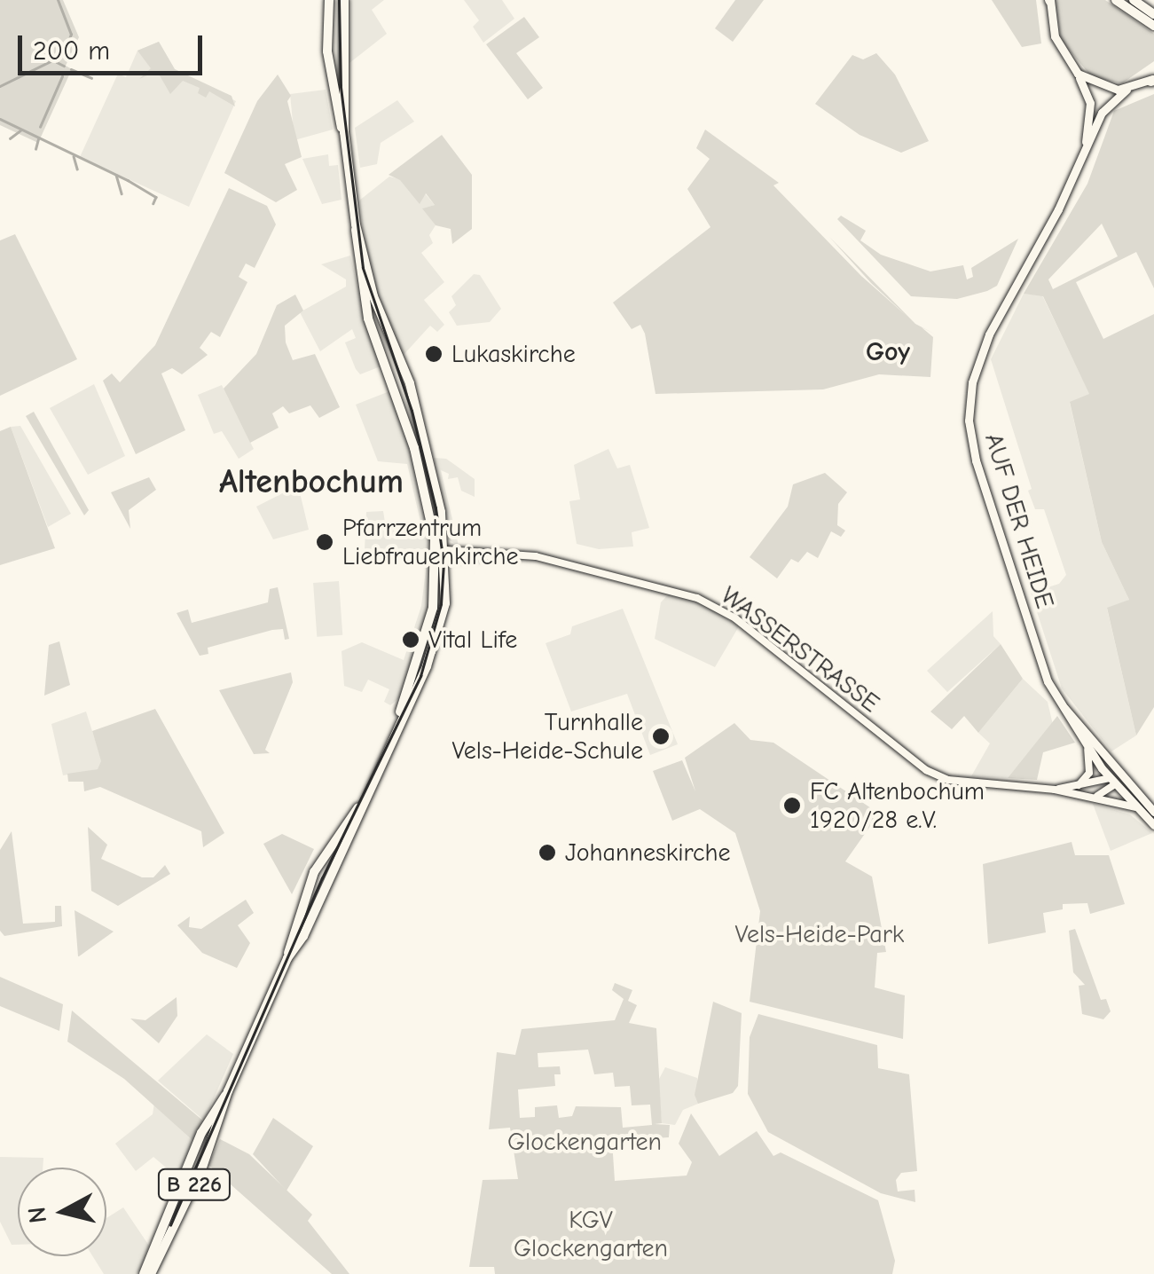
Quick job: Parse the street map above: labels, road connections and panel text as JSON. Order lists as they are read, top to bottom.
{
  "streets": {
    "main road": ["AUF DER HEIDE", "WASSERSTRASSE", "B 226"]
  },
  "crossings": [
    ["AUF DER HEIDE", "WASSERSTRASSE"],
    ["WASSERSTRASSE", "B 226"]
  ],
  "districts": ["Goy", "Altenbochum"],
  "parks": ["Vels-Heide-Park", "Glockengarten", "KGV Glockengarten"],
  "places": [
    "Lukaskirche",
    "Pfarrzentrum Liebfrauenkirche",
    "Vital Life",
    "Turnhalle Vels-Heide-Schule",
    "FC Altenbochum 1920/28 e.V.",
    "Johanneskirche"
  ],
  "scale_bar": "200 m",
  "north": "left"
}
